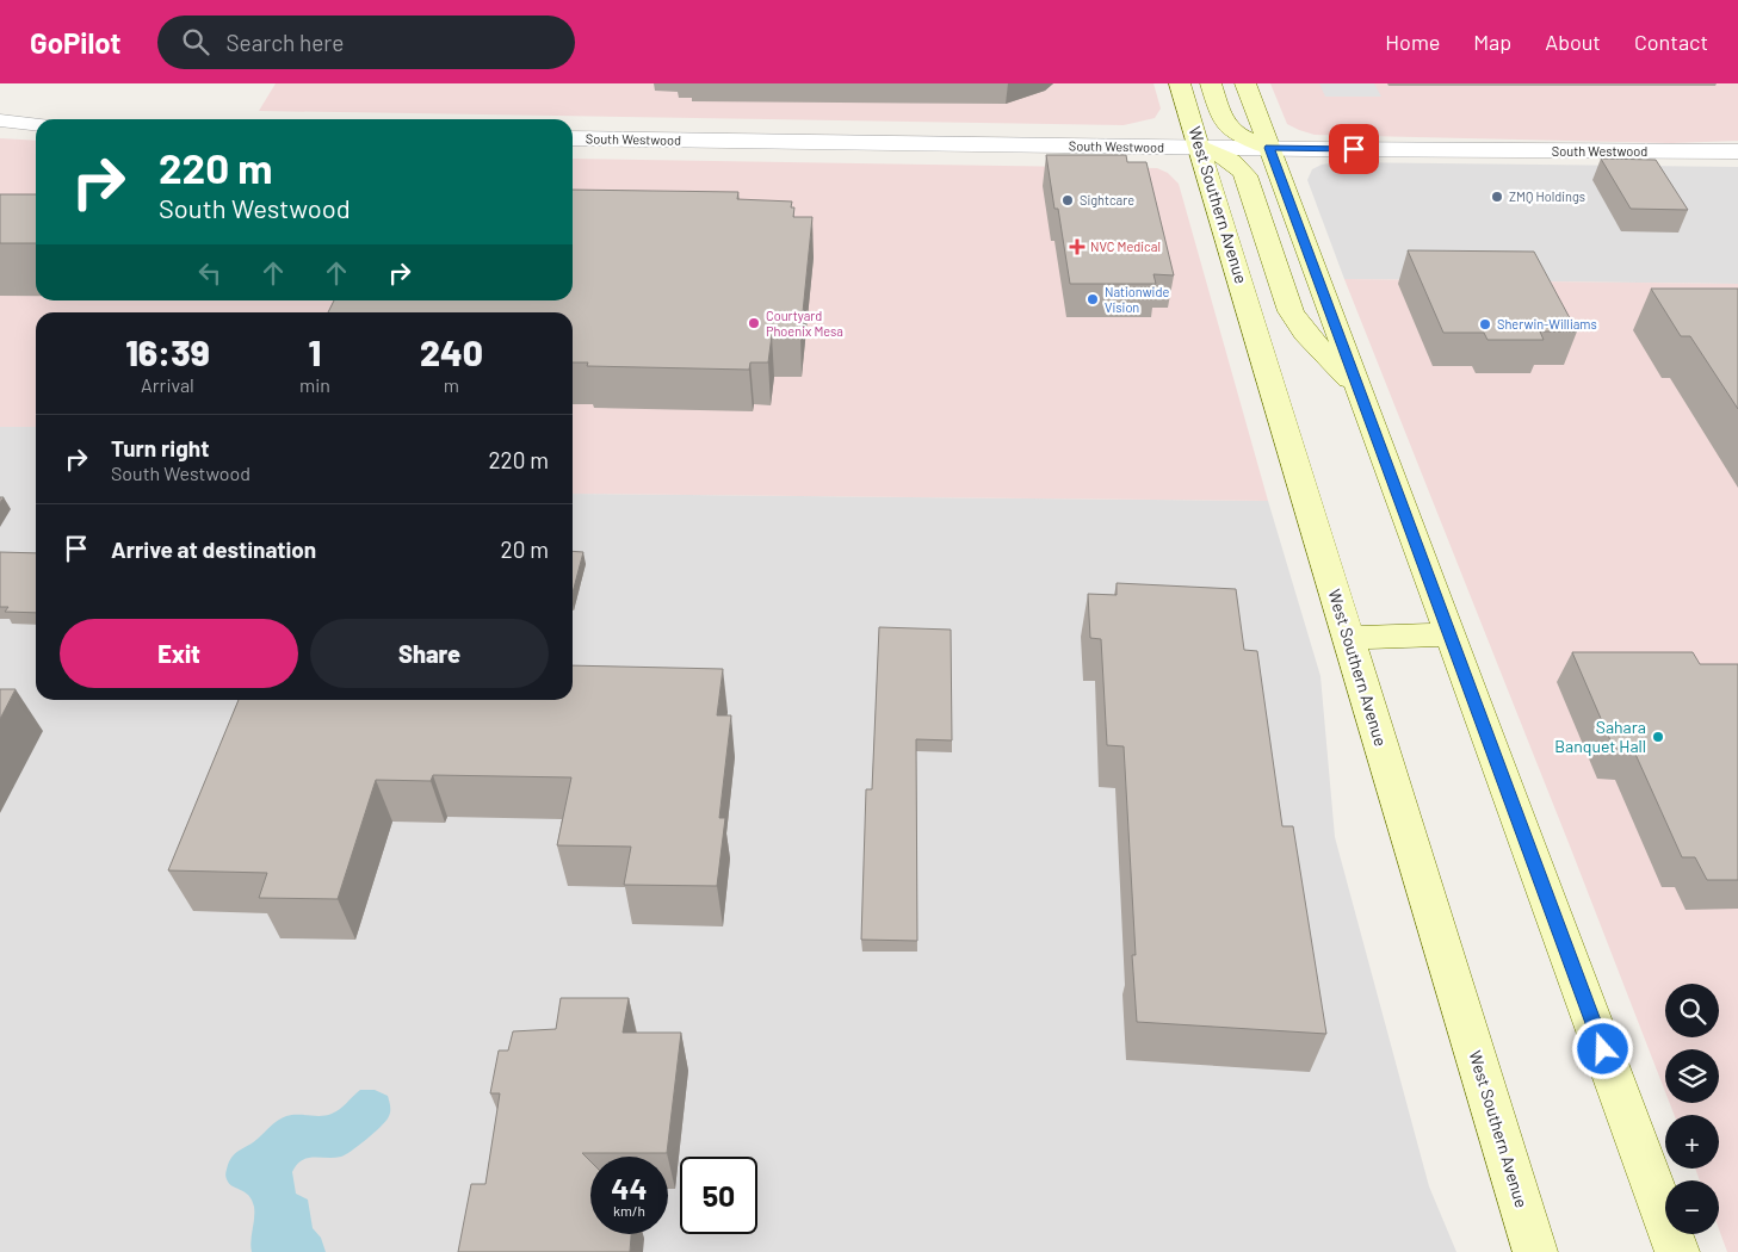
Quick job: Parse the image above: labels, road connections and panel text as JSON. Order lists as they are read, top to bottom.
{
  "streets": {
    "main road": ["West Southern Avenue"],
    "street": ["South Westwood"]
  },
  "crossings": [
    ["South Westwood", "West Southern Avenue"]
  ],
  "places": {
    "other": [
      "ZMQ Holdings",
      "Sightcare",
      "Nationwide Vision",
      "Courtyard Phoenix Mesa",
      "Sherwin-Williams",
      "Sahara Banquet Hall"
    ],
    "health": ["NVC Medical"]
  },
  "page": {
    "header": "GoPilot",
    "search": "Search here",
    "nav": [
      "Home",
      "Map",
      "About",
      "Contact"
    ],
    "turn": ["220 m", "South Westwood"],
    "eta": [
      "16:39",
      "Arrival",
      "1",
      "min",
      "240",
      "m"
    ],
    "list": [
      {
        "name": "Turn right",
        "note": "South Westwood",
        "value": "220 m"
      },
      {
        "name": "Arrive at destination",
        "value": "20 m"
      }
    ],
    "buttons": ["Exit", "Share"],
    "map_buttons": ["+", "−"],
    "speed": "44 km/h",
    "limit": "50"
  }
}
